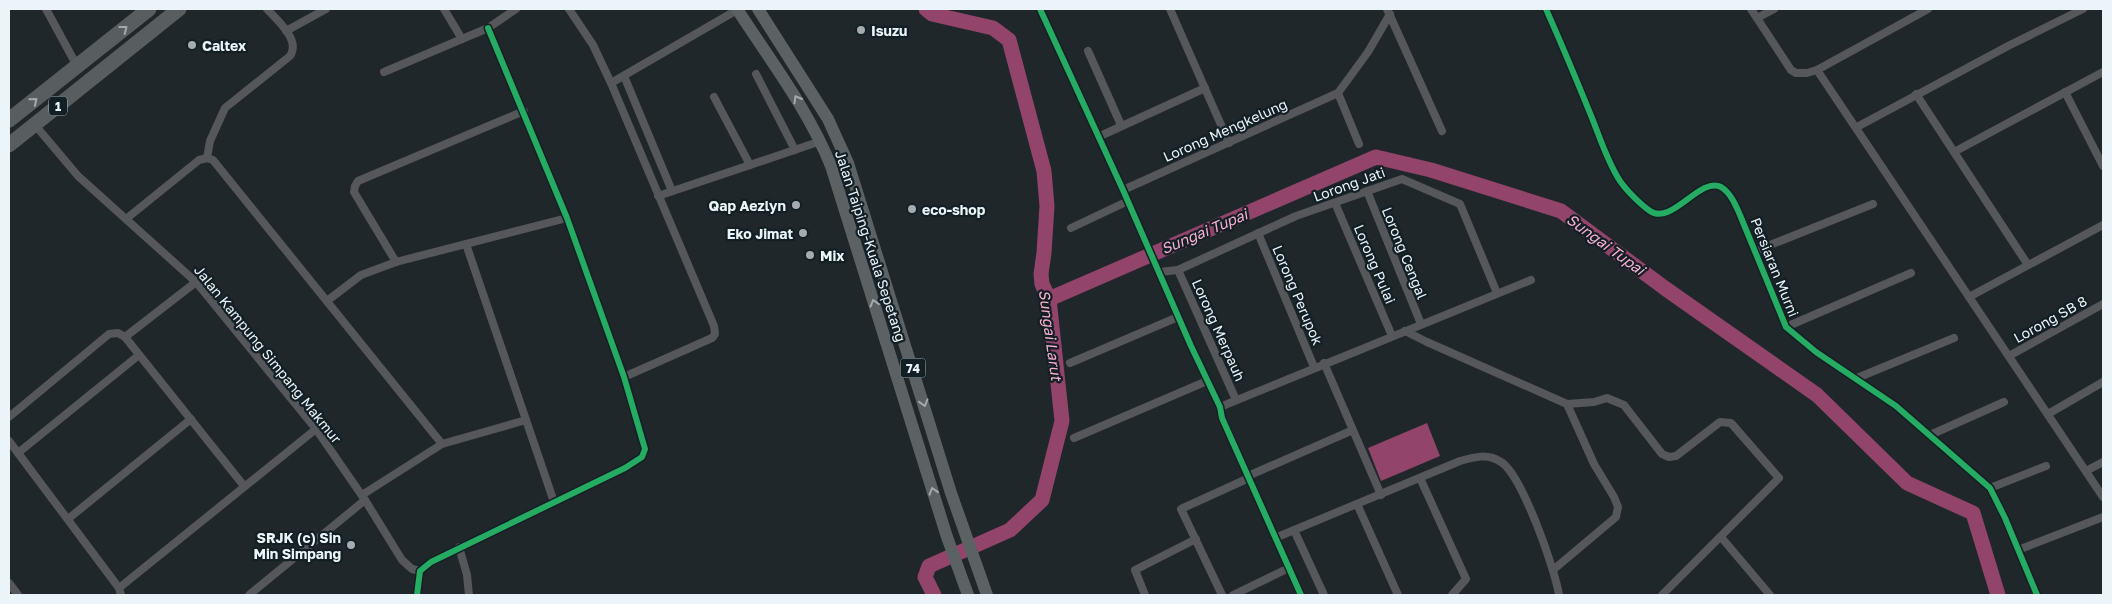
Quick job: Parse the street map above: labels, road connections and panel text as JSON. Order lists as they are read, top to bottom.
{
  "streets": {
    "highway": ["1"],
    "main road": ["Jalan Taiping-Kuala Sepetang", "74"],
    "street": [
      "Lorong Mengkelung",
      "Lorong Jati",
      "Lorong Cengal",
      "Lorong Pulai",
      "Persiaran Murni",
      "Lorong Perupok",
      "Lorong SB 8",
      "Lorong Merpauh",
      "Jalan Kampung Simpang Makmur"
    ]
  },
  "crossings": [
    ["1", "Jalan Kampung Simpang Makmur"],
    ["Lorong Jati", "Lorong Cengal"],
    ["Lorong Jati", "Lorong Pulai"],
    ["Lorong Jati", "Lorong Perupok"],
    ["Lorong Jati", "Lorong Merpauh"]
  ],
  "water": ["Sungai Tupai", "Sungai Larut"],
  "places": [
    "Isuzu",
    "Caltex",
    "Qap Aezlyn",
    "eco-shop",
    "Eko Jimat",
    "Mix",
    "SRJK (c) Sin Min Simpang"
  ]
}
